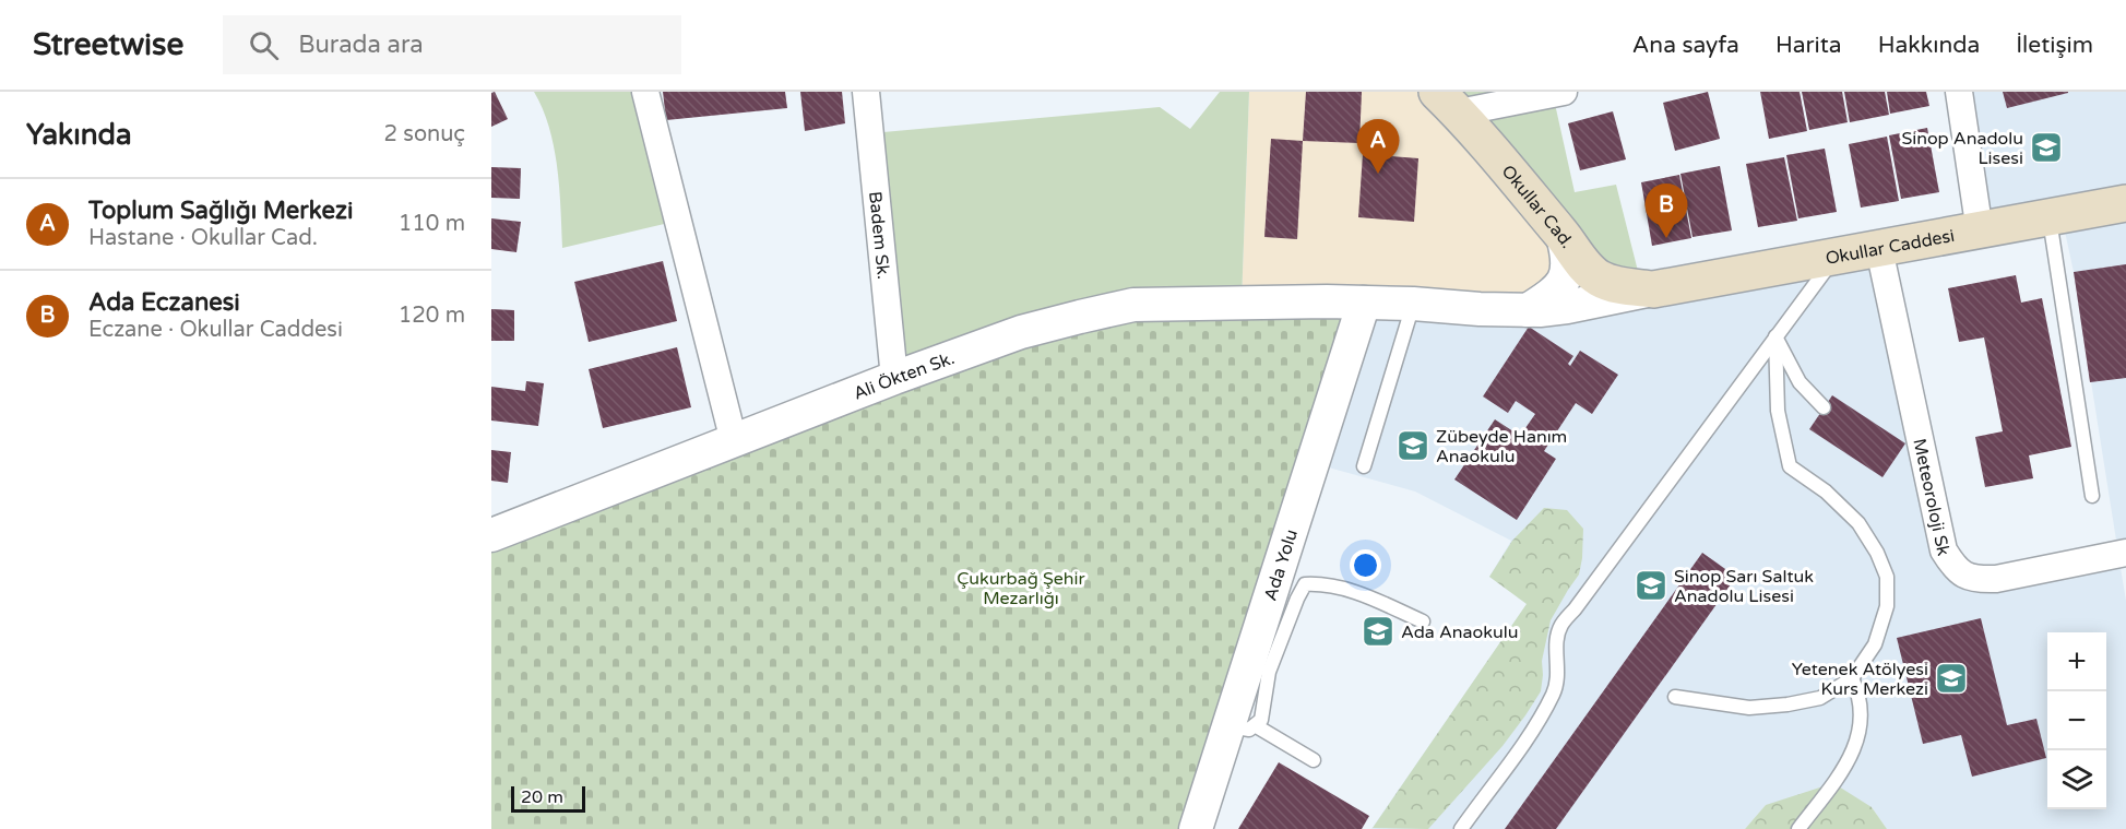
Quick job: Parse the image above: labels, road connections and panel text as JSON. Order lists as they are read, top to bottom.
{
  "streets": {
    "main road": ["Okullar Cad.", "Okullar Caddesi"],
    "street": [
      "Badem Sk.",
      "Ali Ökten Sk.",
      "Meteoroloji Sk",
      "Ada Yolu"
    ]
  },
  "crossings": [
    ["Okullar Cad.", "Okullar Caddesi"],
    ["Okullar Cad.", "Ali Ökten Sk."],
    ["Badem Sk.", "Ali Ökten Sk."],
    ["Okullar Caddesi", "Ali Ökten Sk."],
    ["Okullar Caddesi", "Meteoroloji Sk"],
    ["Ali Ökten Sk.", "Ada Yolu"]
  ],
  "parks": ["Çukurbağ Şehir Mezarlığı"],
  "places": {
    "school or university": [
      "Sinop Anadolu Lisesi",
      "Zübeyde Hanım Anaokulu",
      "Sinop Sarı Saltuk Anadolu Lisesi",
      "Ada Anaokulu",
      "Yetenek Atölyesi Kurs Merkezi"
    ]
  },
  "scale_bar": "20 m",
  "page": {
    "header": "Streetwise",
    "search": "Burada ara",
    "nav": [
      "Ana sayfa",
      "Harita",
      "Hakkında",
      "İletişim"
    ],
    "heading": ["Yakında", "2 sonuç"],
    "pins": ["A", "B"],
    "list": [
      {
        "mark": "A",
        "name": "Toplum Sağlığı Merkezi",
        "note": "Hastane · Okullar Cad.",
        "value": "110 m"
      },
      {
        "mark": "B",
        "name": "Ada Eczanesi",
        "note": "Eczane · Okullar Caddesi",
        "value": "120 m"
      }
    ],
    "map_buttons": ["+", "−"],
    "scale": "20 m"
  }
}
